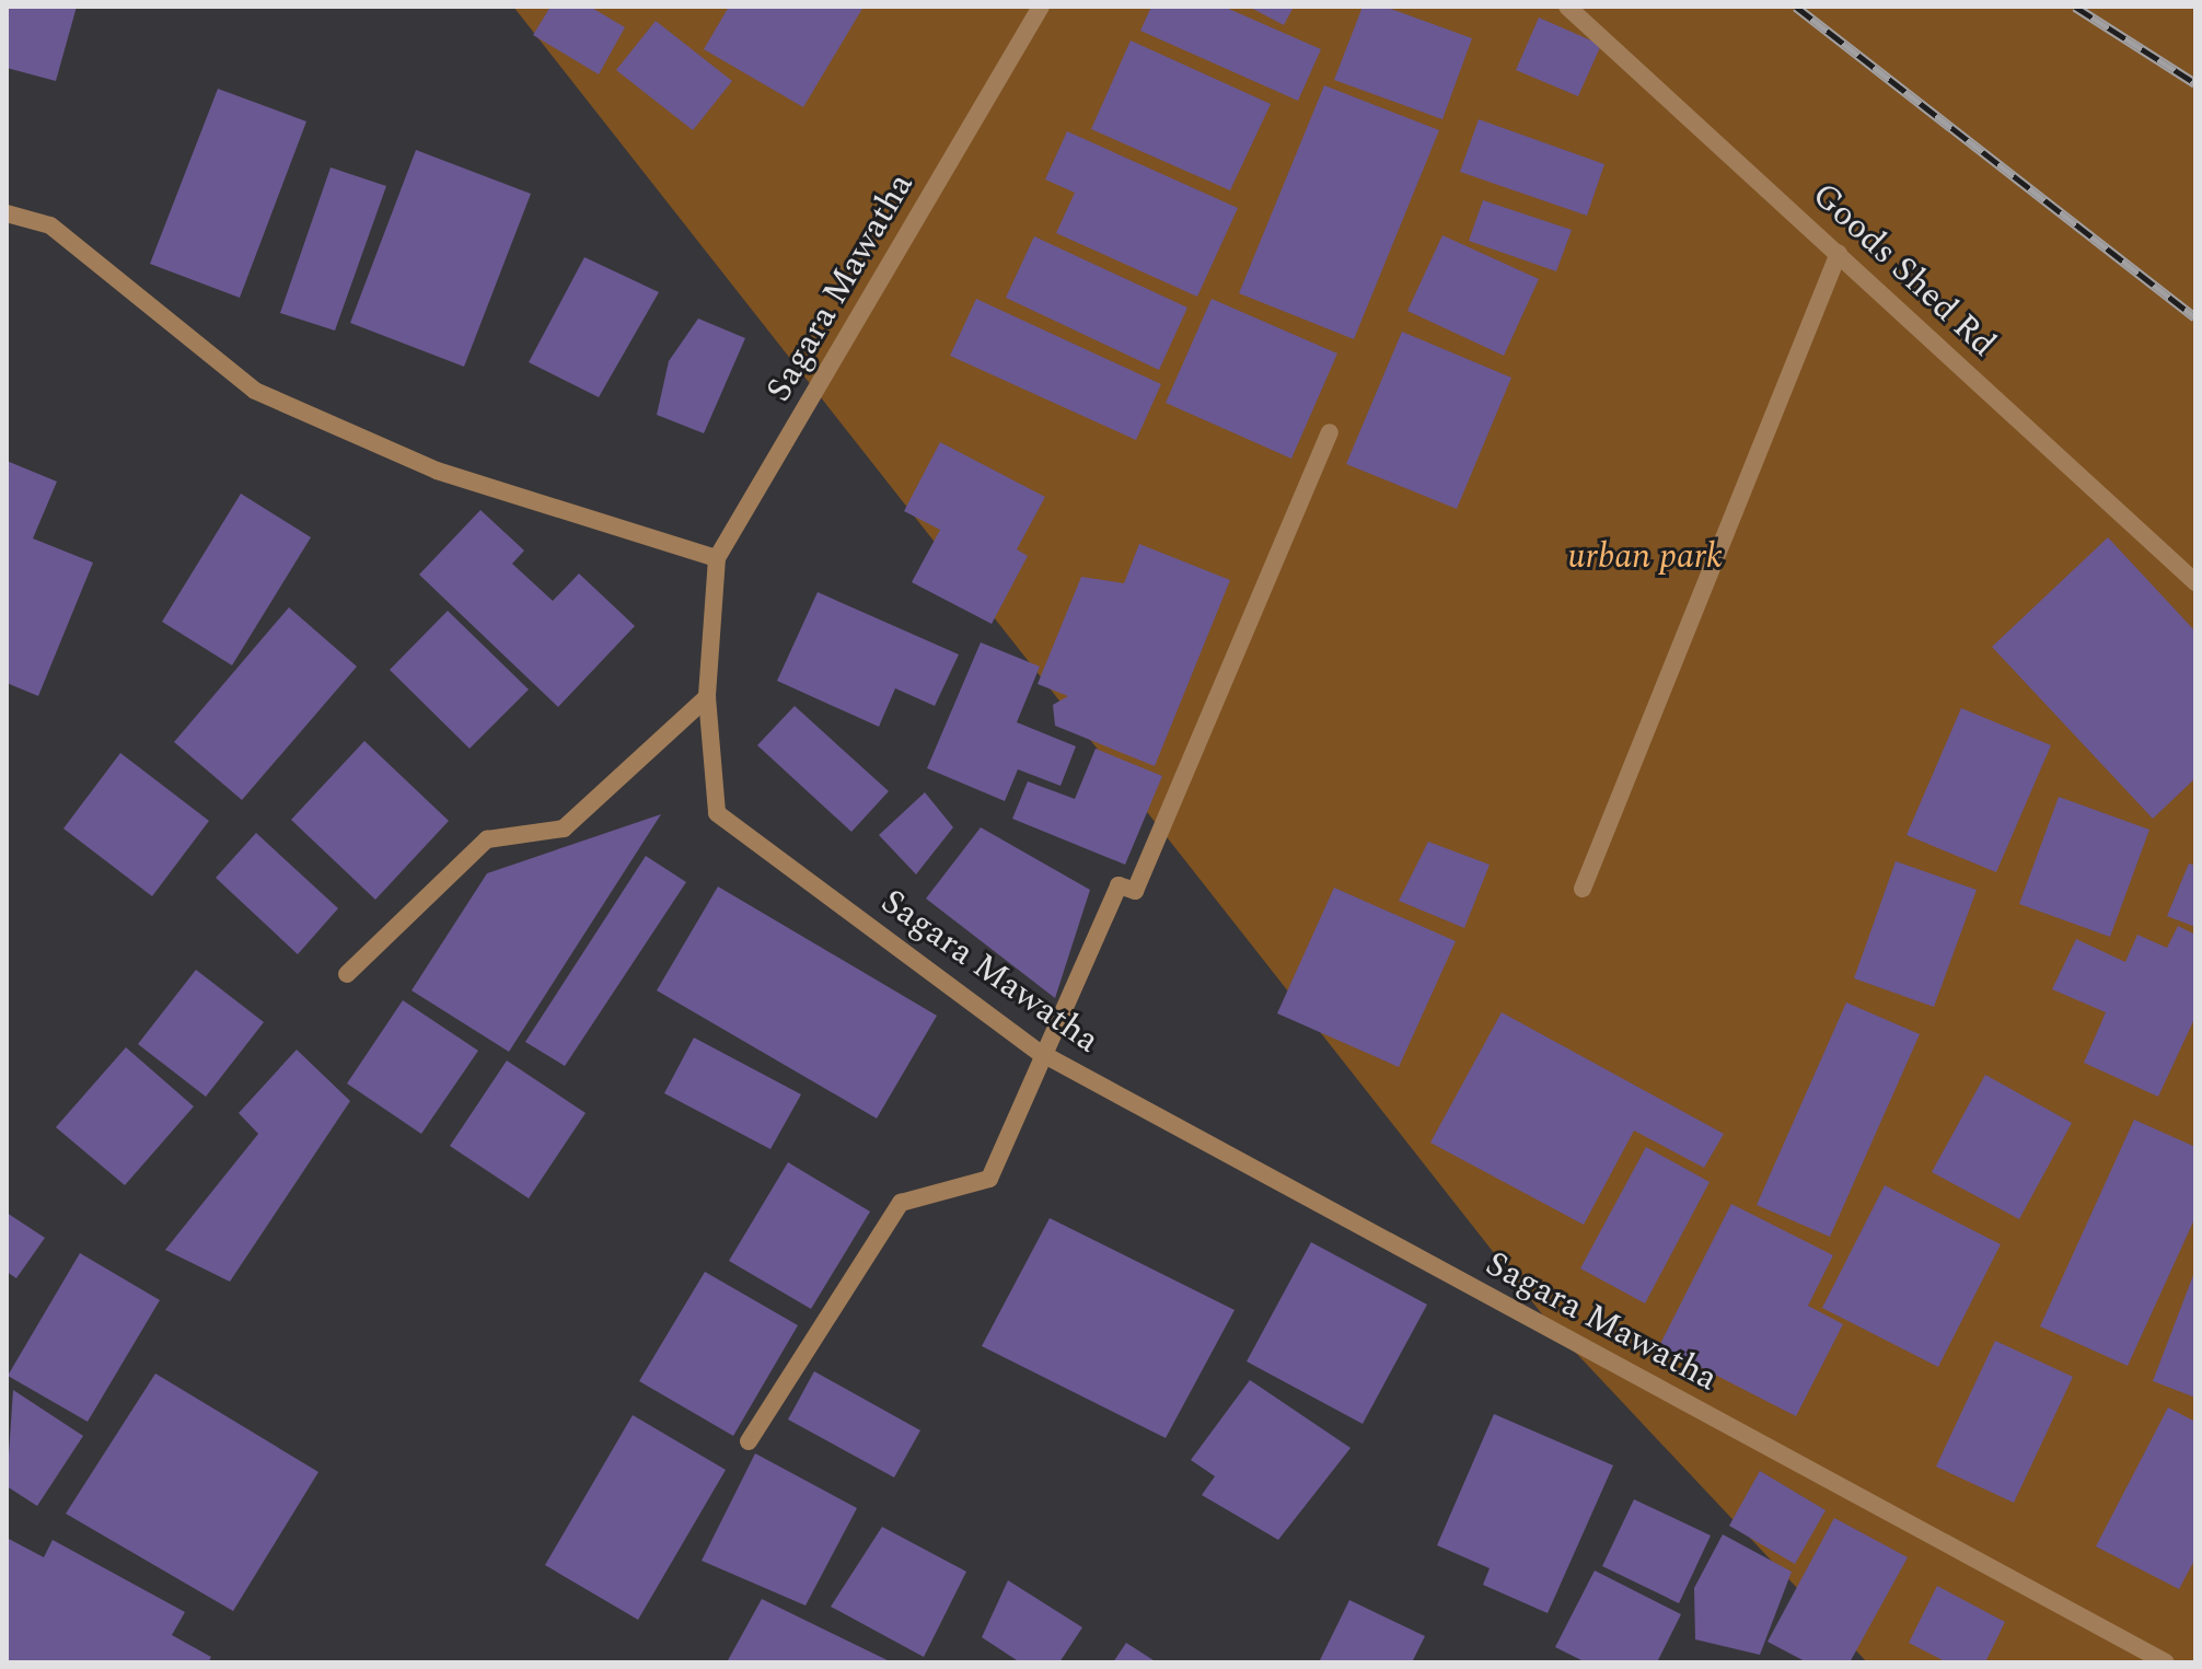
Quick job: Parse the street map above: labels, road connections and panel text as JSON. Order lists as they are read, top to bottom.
{
  "streets": {
    "street": ["Goods Shed Rd", "Sagara Mawatha"]
  },
  "parks": ["urban park"]
}
